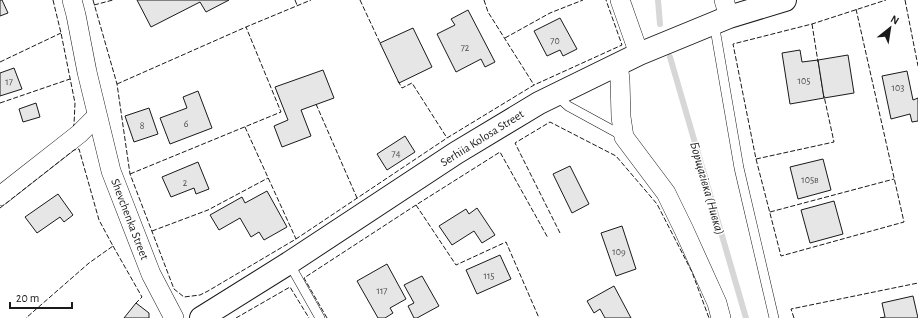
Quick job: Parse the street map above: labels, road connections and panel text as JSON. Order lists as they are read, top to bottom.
{
  "streets": {
    "street": ["Serhiia Kolosa Street", "Shevchenka Street"]
  },
  "water": ["Борщагівка (Нивка)"],
  "house_numbers": [
    "70",
    "72",
    "105",
    "17",
    "103",
    "6",
    "8",
    "74",
    "105в",
    "2",
    "109",
    "115",
    "117"
  ],
  "scale_bar": "20 m",
  "north": "top right"
}
